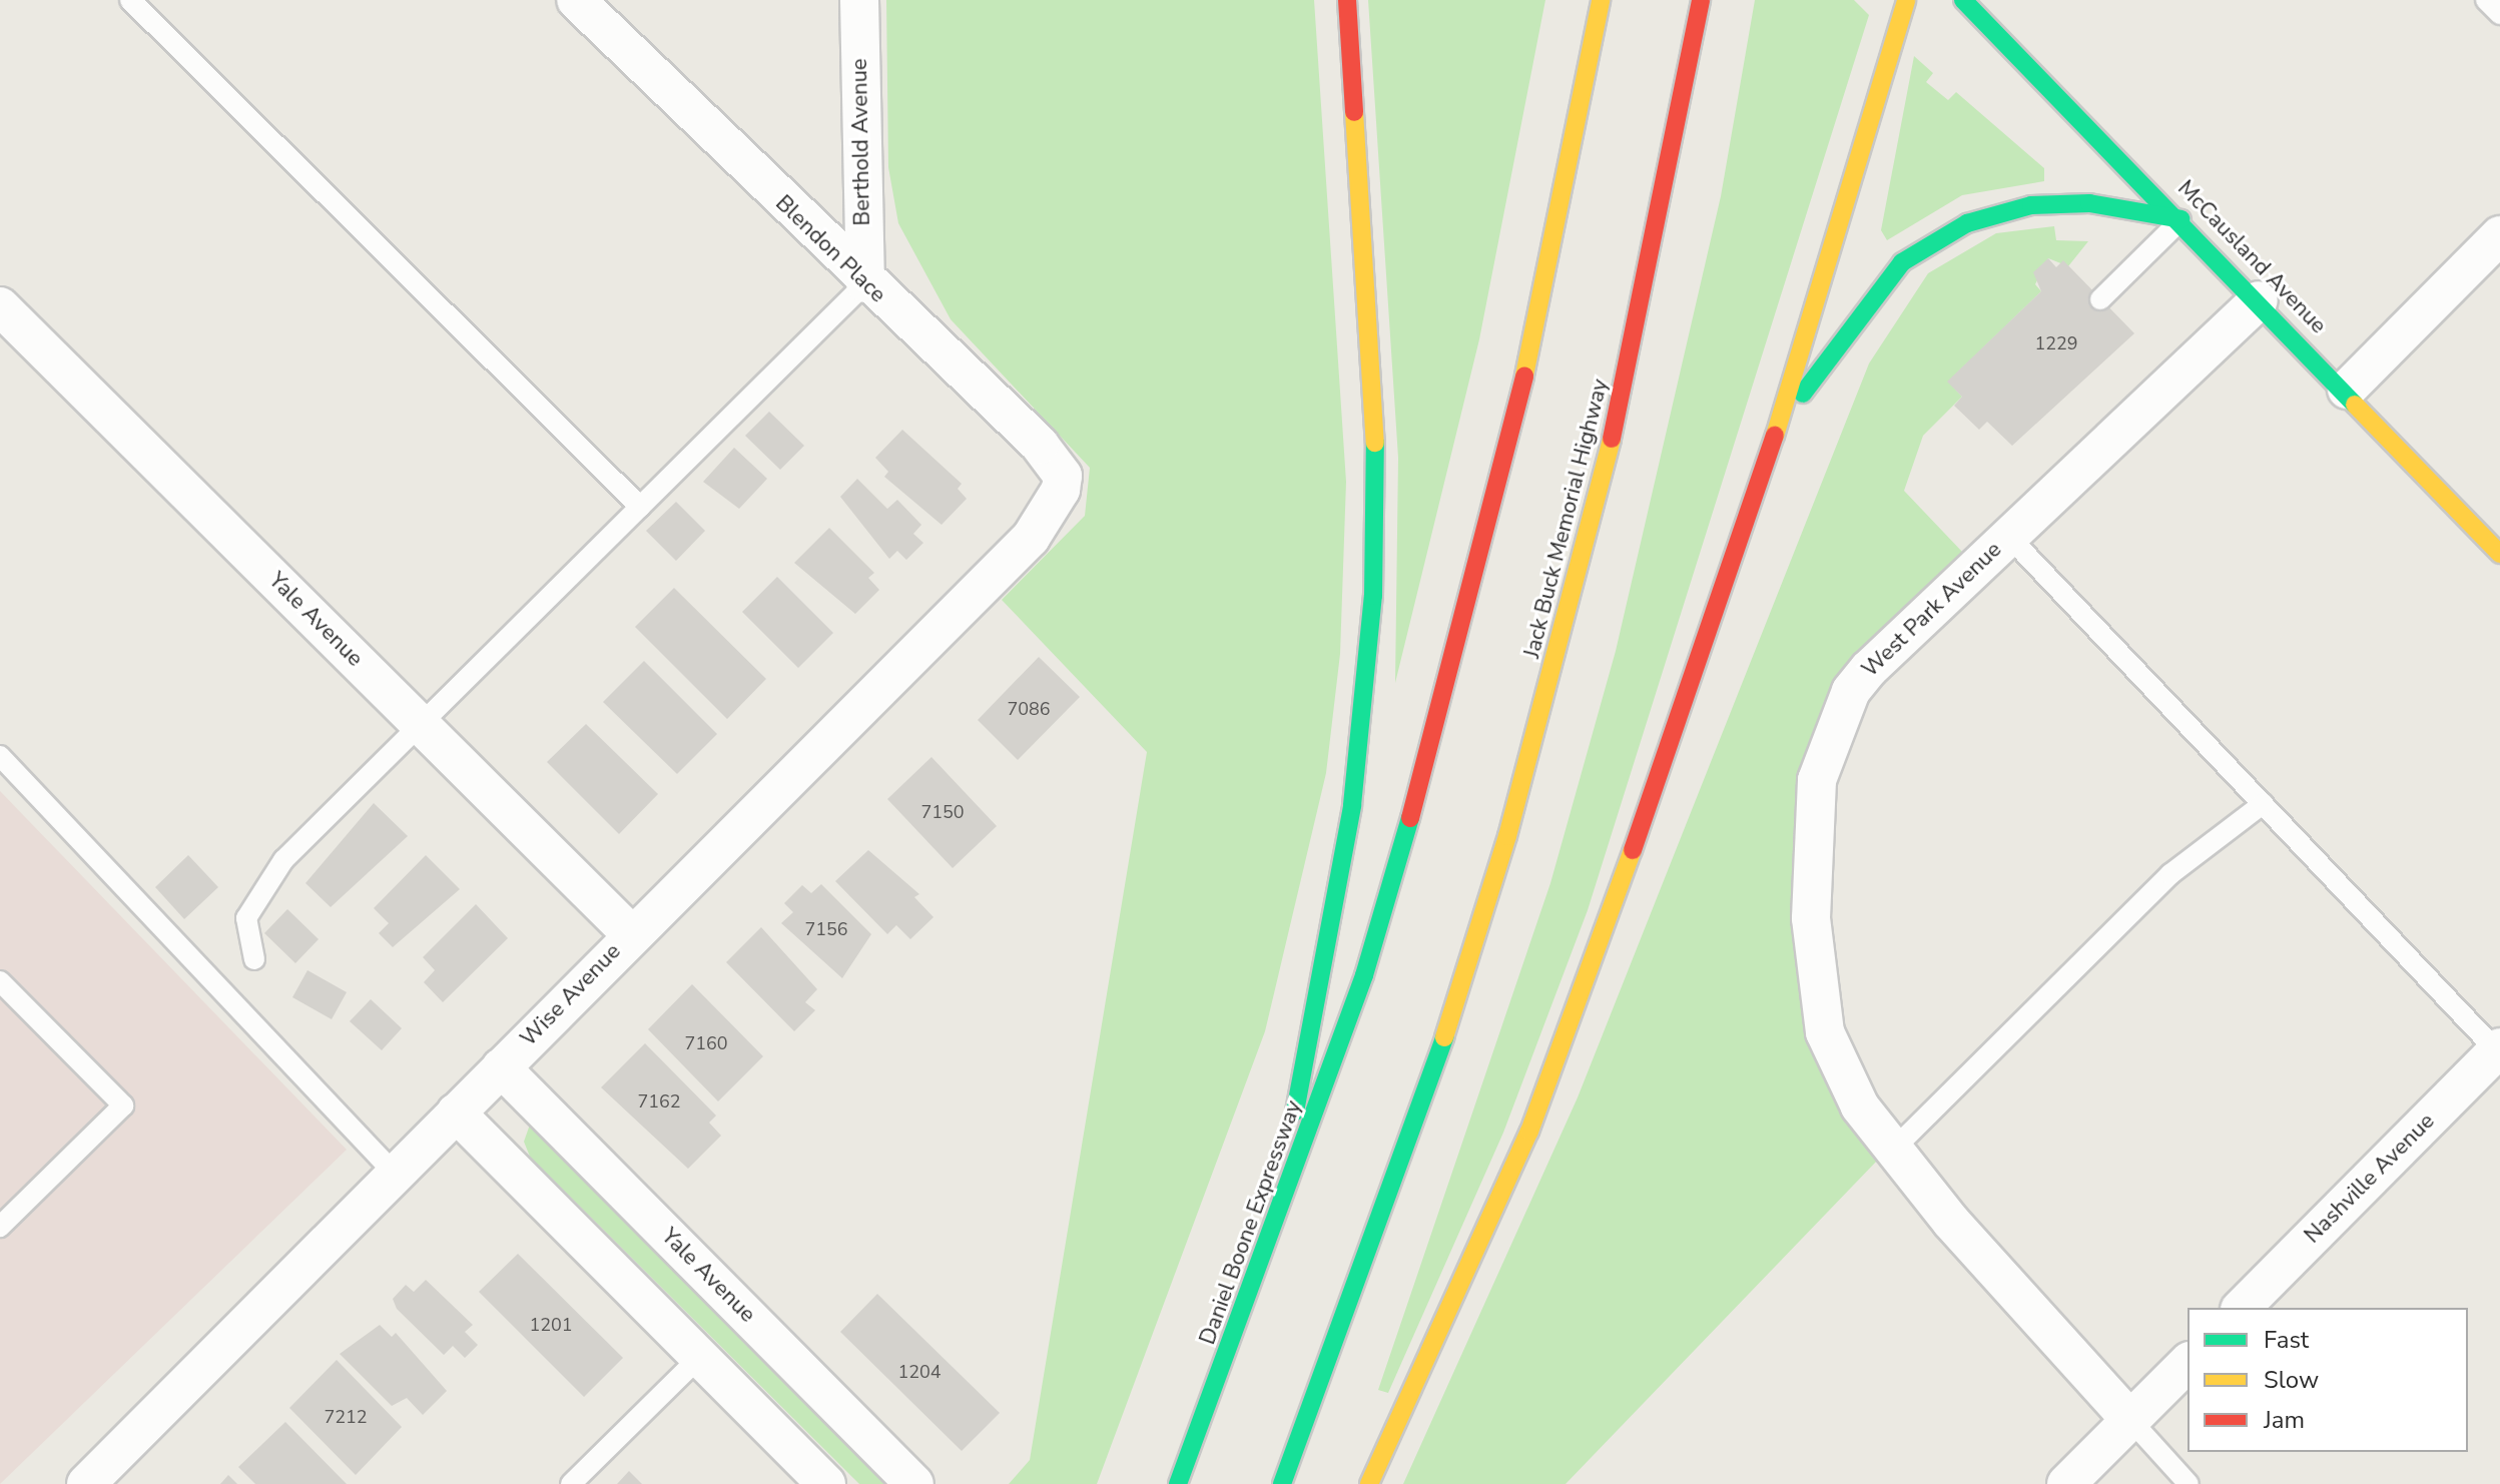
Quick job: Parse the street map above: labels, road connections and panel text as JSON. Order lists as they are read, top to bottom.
{
  "streets": {
    "main road": ["McCausland Avenue", "Jack Buck Memorial Highway", "Daniel Boone Expressway"],
    "street": [
      "Berthold Avenue",
      "Blendon Place",
      "West Park Avenue",
      "Yale Avenue",
      "Wise Avenue",
      "Nashville Avenue"
    ]
  },
  "crossings": [
    ["Berthold Avenue", "Blendon Place"],
    ["Blendon Place", "Wise Avenue"],
    ["McCausland Avenue", "West Park Avenue"],
    ["Yale Avenue", "Wise Avenue"]
  ],
  "house_numbers": [
    "1229",
    "7086",
    "7150",
    "7156",
    "7160",
    "7162",
    "1201",
    "1204",
    "7212"
  ],
  "legend": ["Fast", "Slow", "Jam"]
}
